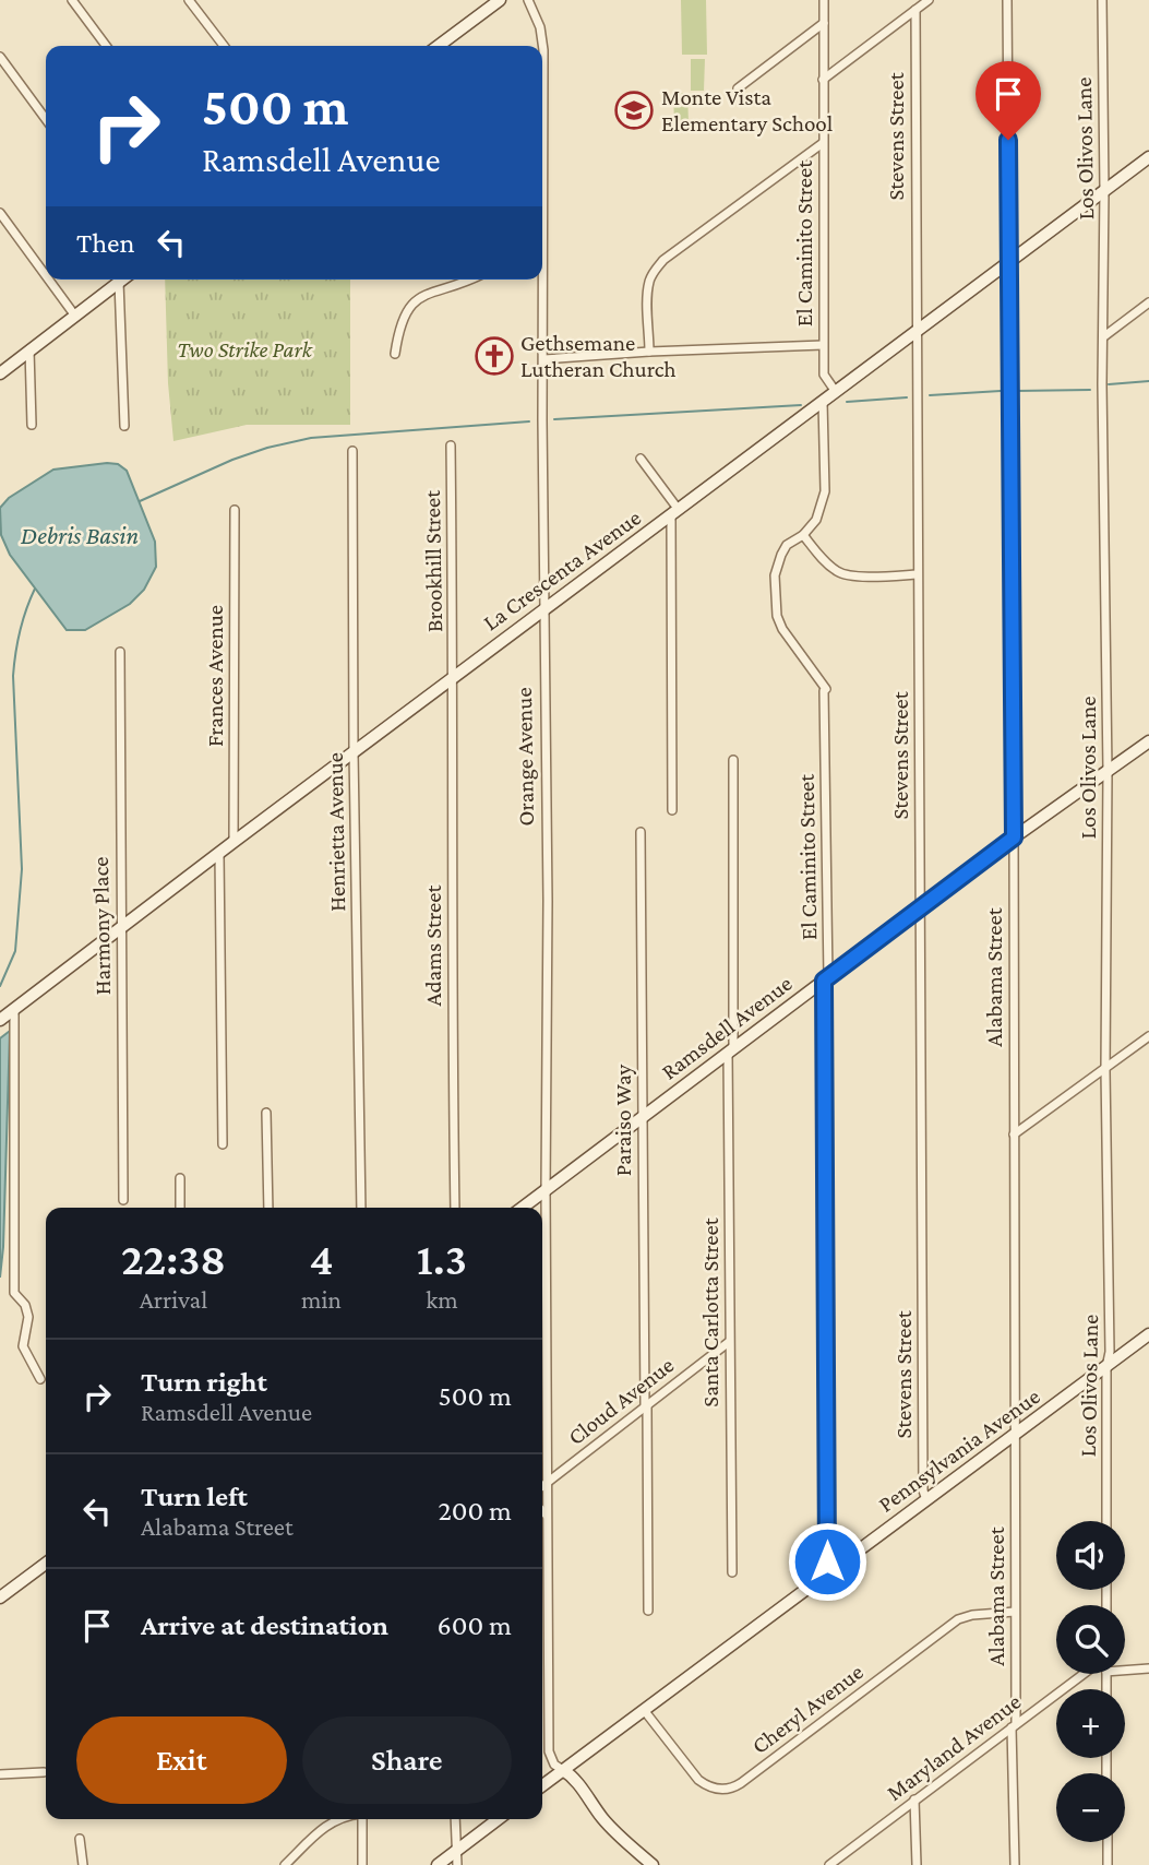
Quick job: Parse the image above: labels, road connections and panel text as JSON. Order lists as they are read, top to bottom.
{
  "streets": {
    "street": [
      "Stevens Street",
      "Los Olivos Lane",
      "El Caminito Street",
      "Brookhill Street",
      "La Crescenta Avenue",
      "Frances Avenue",
      "Orange Avenue",
      "Henrietta Avenue",
      "Harmony Place",
      "Adams Street",
      "Alabama Street",
      "Ramsdell Avenue",
      "Paraiso Way",
      "Santa Carlotta Street",
      "Cloud Avenue",
      "Pennsylvania Avenue",
      "Cheryl Avenue",
      "Maryland Avenue"
    ]
  },
  "crossings": [
    ["Stevens Street", "La Crescenta Avenue"],
    ["Stevens Street", "Ramsdell Avenue"],
    ["Stevens Street", "Pennsylvania Avenue"],
    ["Los Olivos Lane", "La Crescenta Avenue"],
    ["Los Olivos Lane", "Ramsdell Avenue"],
    ["Los Olivos Lane", "Pennsylvania Avenue"],
    ["El Caminito Street", "La Crescenta Avenue"],
    ["El Caminito Street", "Ramsdell Avenue"],
    ["El Caminito Street", "Pennsylvania Avenue"],
    ["Brookhill Street", "La Crescenta Avenue"],
    ["Brookhill Street", "Adams Street"],
    ["La Crescenta Avenue", "Frances Avenue"],
    ["La Crescenta Avenue", "Orange Avenue"],
    ["La Crescenta Avenue", "Henrietta Avenue"],
    ["La Crescenta Avenue", "Harmony Place"],
    ["La Crescenta Avenue", "Adams Street"],
    ["La Crescenta Avenue", "Alabama Street"],
    ["Orange Avenue", "Ramsdell Avenue"],
    ["Orange Avenue", "Cloud Avenue"],
    ["Orange Avenue", "Pennsylvania Avenue"],
    ["Alabama Street", "Ramsdell Avenue"],
    ["Alabama Street", "Pennsylvania Avenue"],
    ["Alabama Street", "Cheryl Avenue"],
    ["Alabama Street", "Maryland Avenue"],
    ["Ramsdell Avenue", "Paraiso Way"],
    ["Ramsdell Avenue", "Santa Carlotta Street"],
    ["Paraiso Way", "Cloud Avenue"],
    ["Santa Carlotta Street", "Cloud Avenue"],
    ["Pennsylvania Avenue", "Cheryl Avenue"]
  ],
  "water": ["Debris Basin"],
  "parks": ["Two Strike Park"],
  "places": {
    "school or university": ["Monte Vista Elementary School"],
    "church": ["Gethsemane Lutheran Church"]
  },
  "page": {
    "turn": ["500 m", "Ramsdell Avenue"],
    "then": "Then",
    "eta": [
      "22:38",
      "Arrival",
      "4",
      "min",
      "1.3",
      "km"
    ],
    "list": [
      {
        "name": "Turn right",
        "note": "Ramsdell Avenue",
        "value": "500 m"
      },
      {
        "name": "Turn left",
        "note": "Alabama Street",
        "value": "200 m"
      },
      {
        "name": "Arrive at destination",
        "value": "600 m"
      }
    ],
    "map_buttons": ["+", "−"],
    "buttons": ["Exit", "Share"]
  }
}
